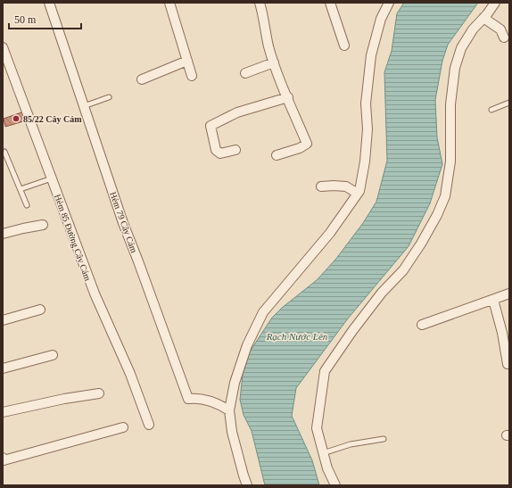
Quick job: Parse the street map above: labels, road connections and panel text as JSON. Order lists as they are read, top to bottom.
{
  "streets": {
    "street": ["Hẻm 79 Cây Cám", "Hẻm 85 Đường Cây Cám"]
  },
  "water": ["Rạch Nước Lên"],
  "places": ["85/22 Cây Cám"],
  "scale_bar": "50 m"
}
